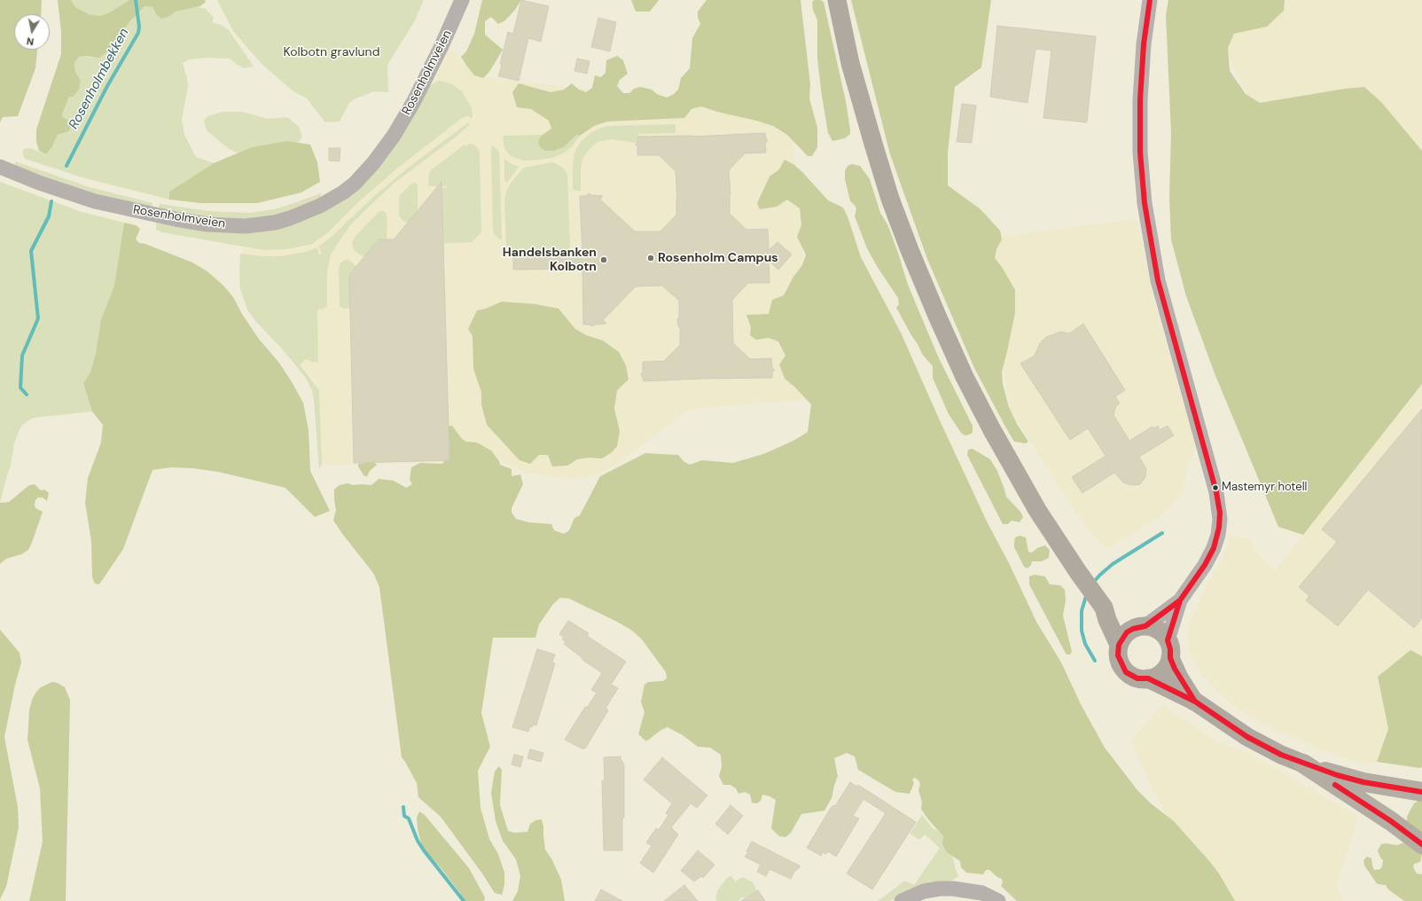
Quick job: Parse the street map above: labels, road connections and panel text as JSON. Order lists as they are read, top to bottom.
{
  "streets": {
    "street": ["Rosenholmveien"]
  },
  "water": ["Rosenholmbekken"],
  "parks": ["Kolbotn gravlund"],
  "places": ["Rosenholm Campus", "Handelsbanken Kolbotn", "Mastemyr hotell"],
  "north": "bottom"
}
